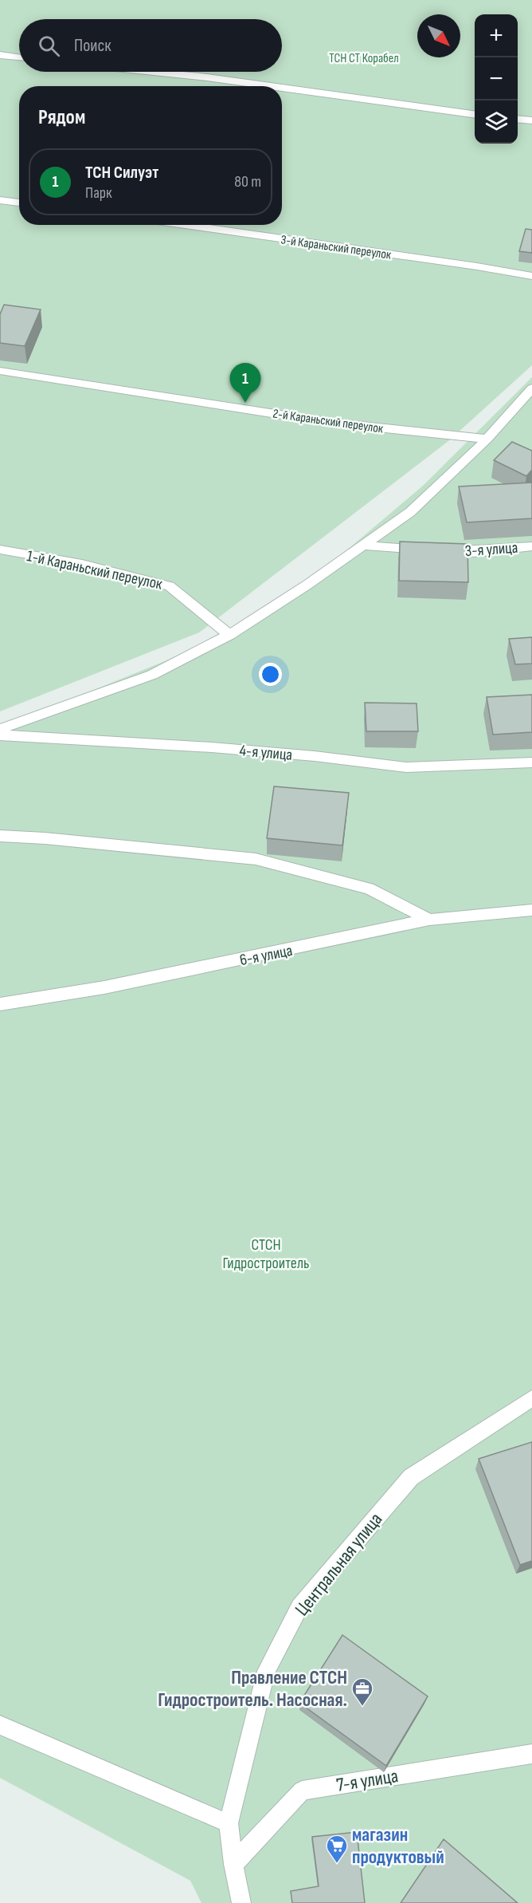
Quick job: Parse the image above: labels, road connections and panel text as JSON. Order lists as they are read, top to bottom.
{
  "streets": {
    "street": [
      "3-й Караньский переулок",
      "2-й Караньский переулок",
      "3-я улица",
      "1-й Караньский переулок",
      "4-я улица",
      "6-я улица",
      "Центральная улица",
      "7-я улица"
    ]
  },
  "parks": ["ТСН СТ Корабел", "СТСН Гидростроитель"],
  "places": {
    "office": ["Правление СТСН Гидростроитель. Насосная."],
    "supermarket": ["магазин продуктовый"]
  },
  "north": "bottom right",
  "page": {
    "map_buttons": ["+", "−"],
    "search": "Поиск",
    "heading": "Рядом",
    "list": [
      {
        "mark": "1",
        "name": "ТСН Силуэт",
        "note": "Парк",
        "value": "80 m"
      }
    ],
    "pins": "1"
  }
}
